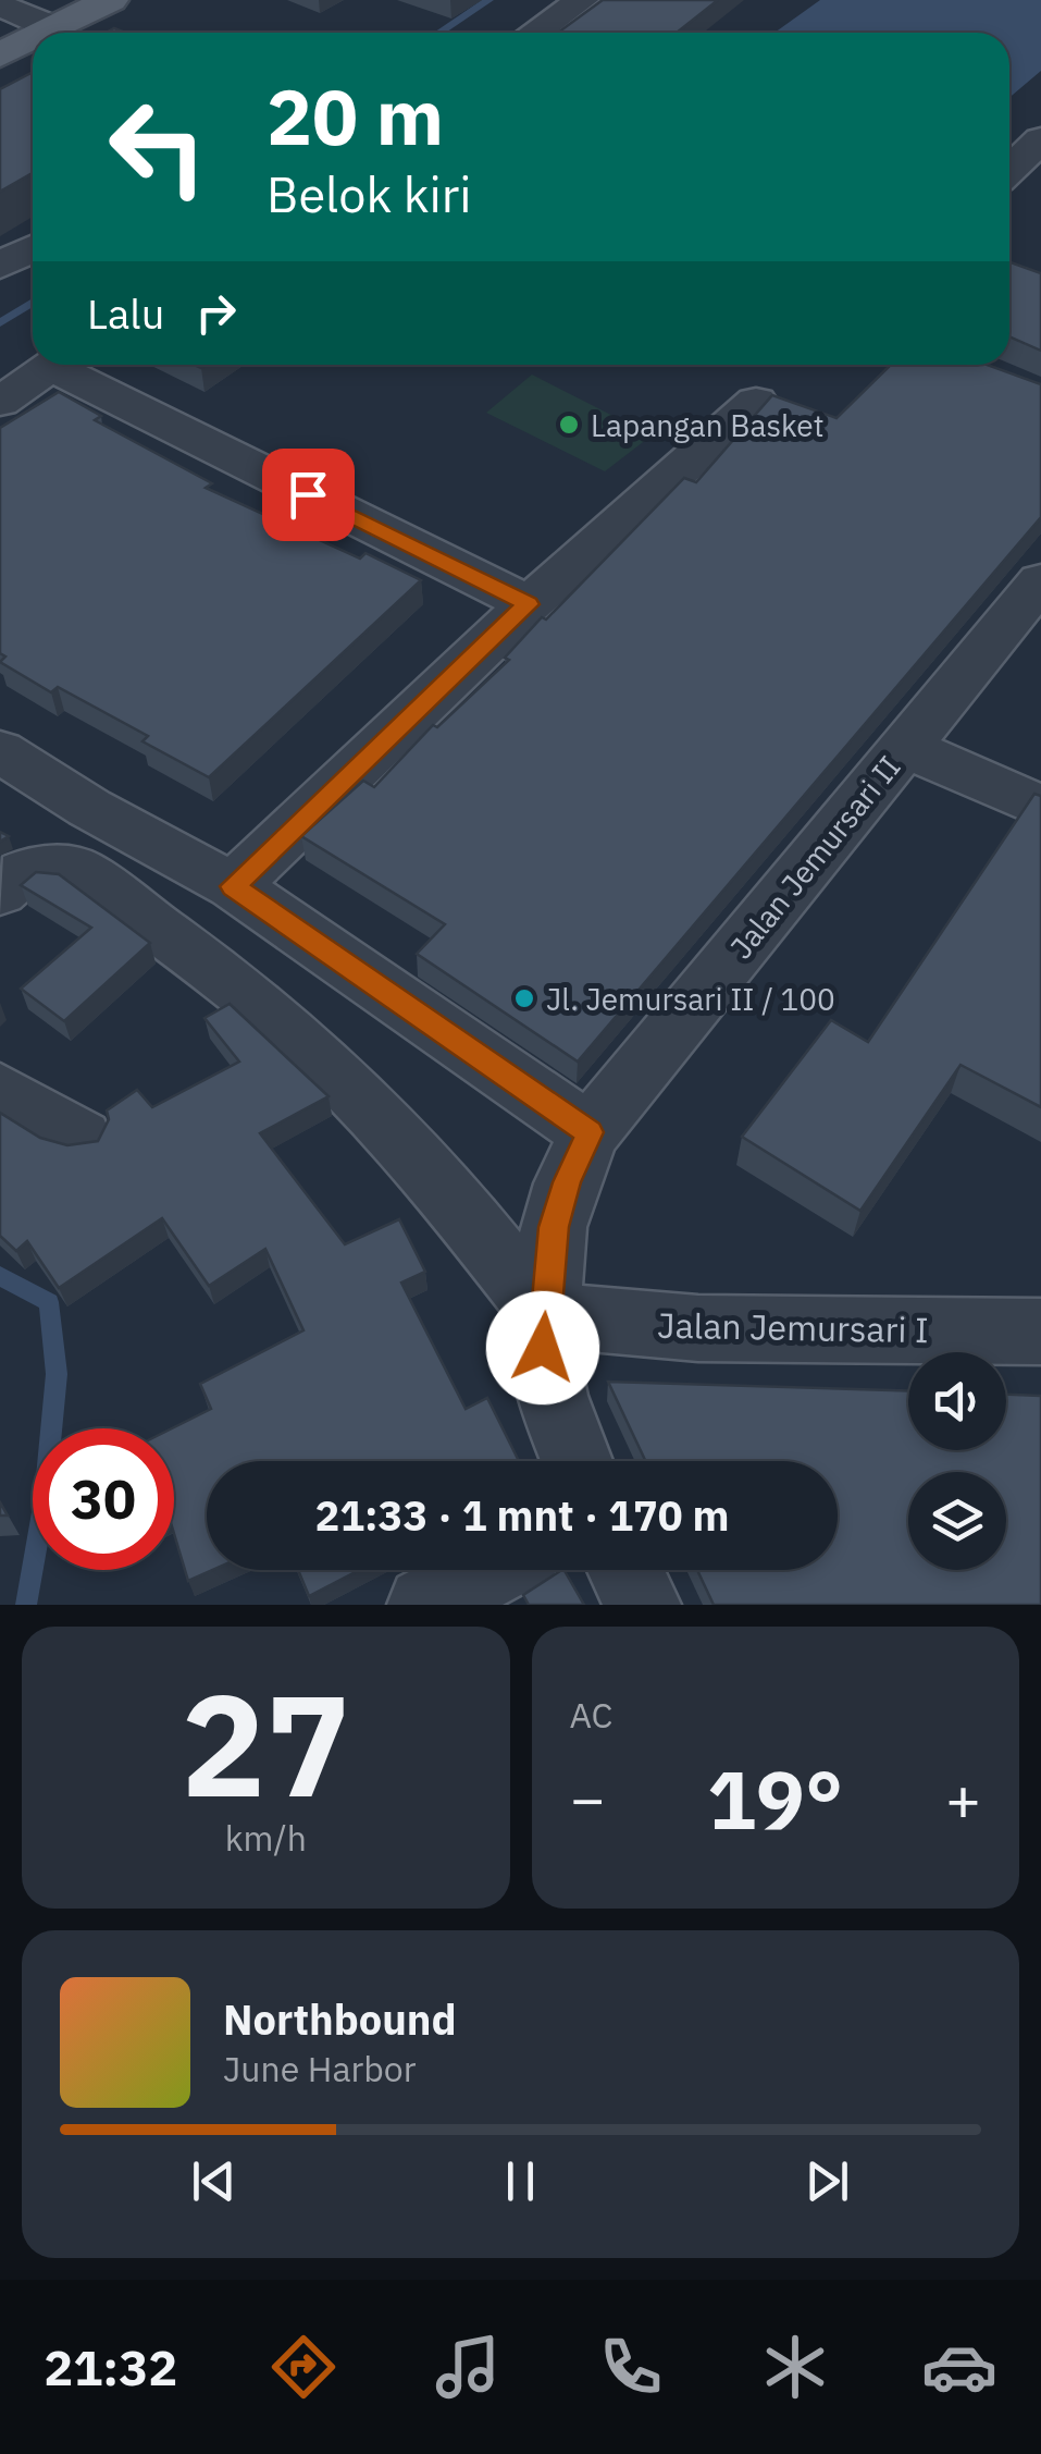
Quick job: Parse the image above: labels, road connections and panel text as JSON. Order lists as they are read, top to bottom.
{
  "streets": {
    "street": ["Jalan Jemursari II", "Jalan Jemursari I"]
  },
  "crossings": [
    ["Jalan Jemursari II", "Jalan Jemursari I"]
  ],
  "places": ["Lapangan Basket", "Jl. Jemursari II / 100"],
  "page": {
    "turn": ["20 m", "Belok kiri"],
    "then": "Lalu",
    "limit": "30",
    "trip": "21:33 · 1 mnt · 170 m",
    "tile": [
      ["27", "km/h"],
      "AC"
    ],
    "heat": ["−", "19°", "+"],
    "song": ["Northbound", "June Harbor"],
    "tabs": "21:32"
  }
}
